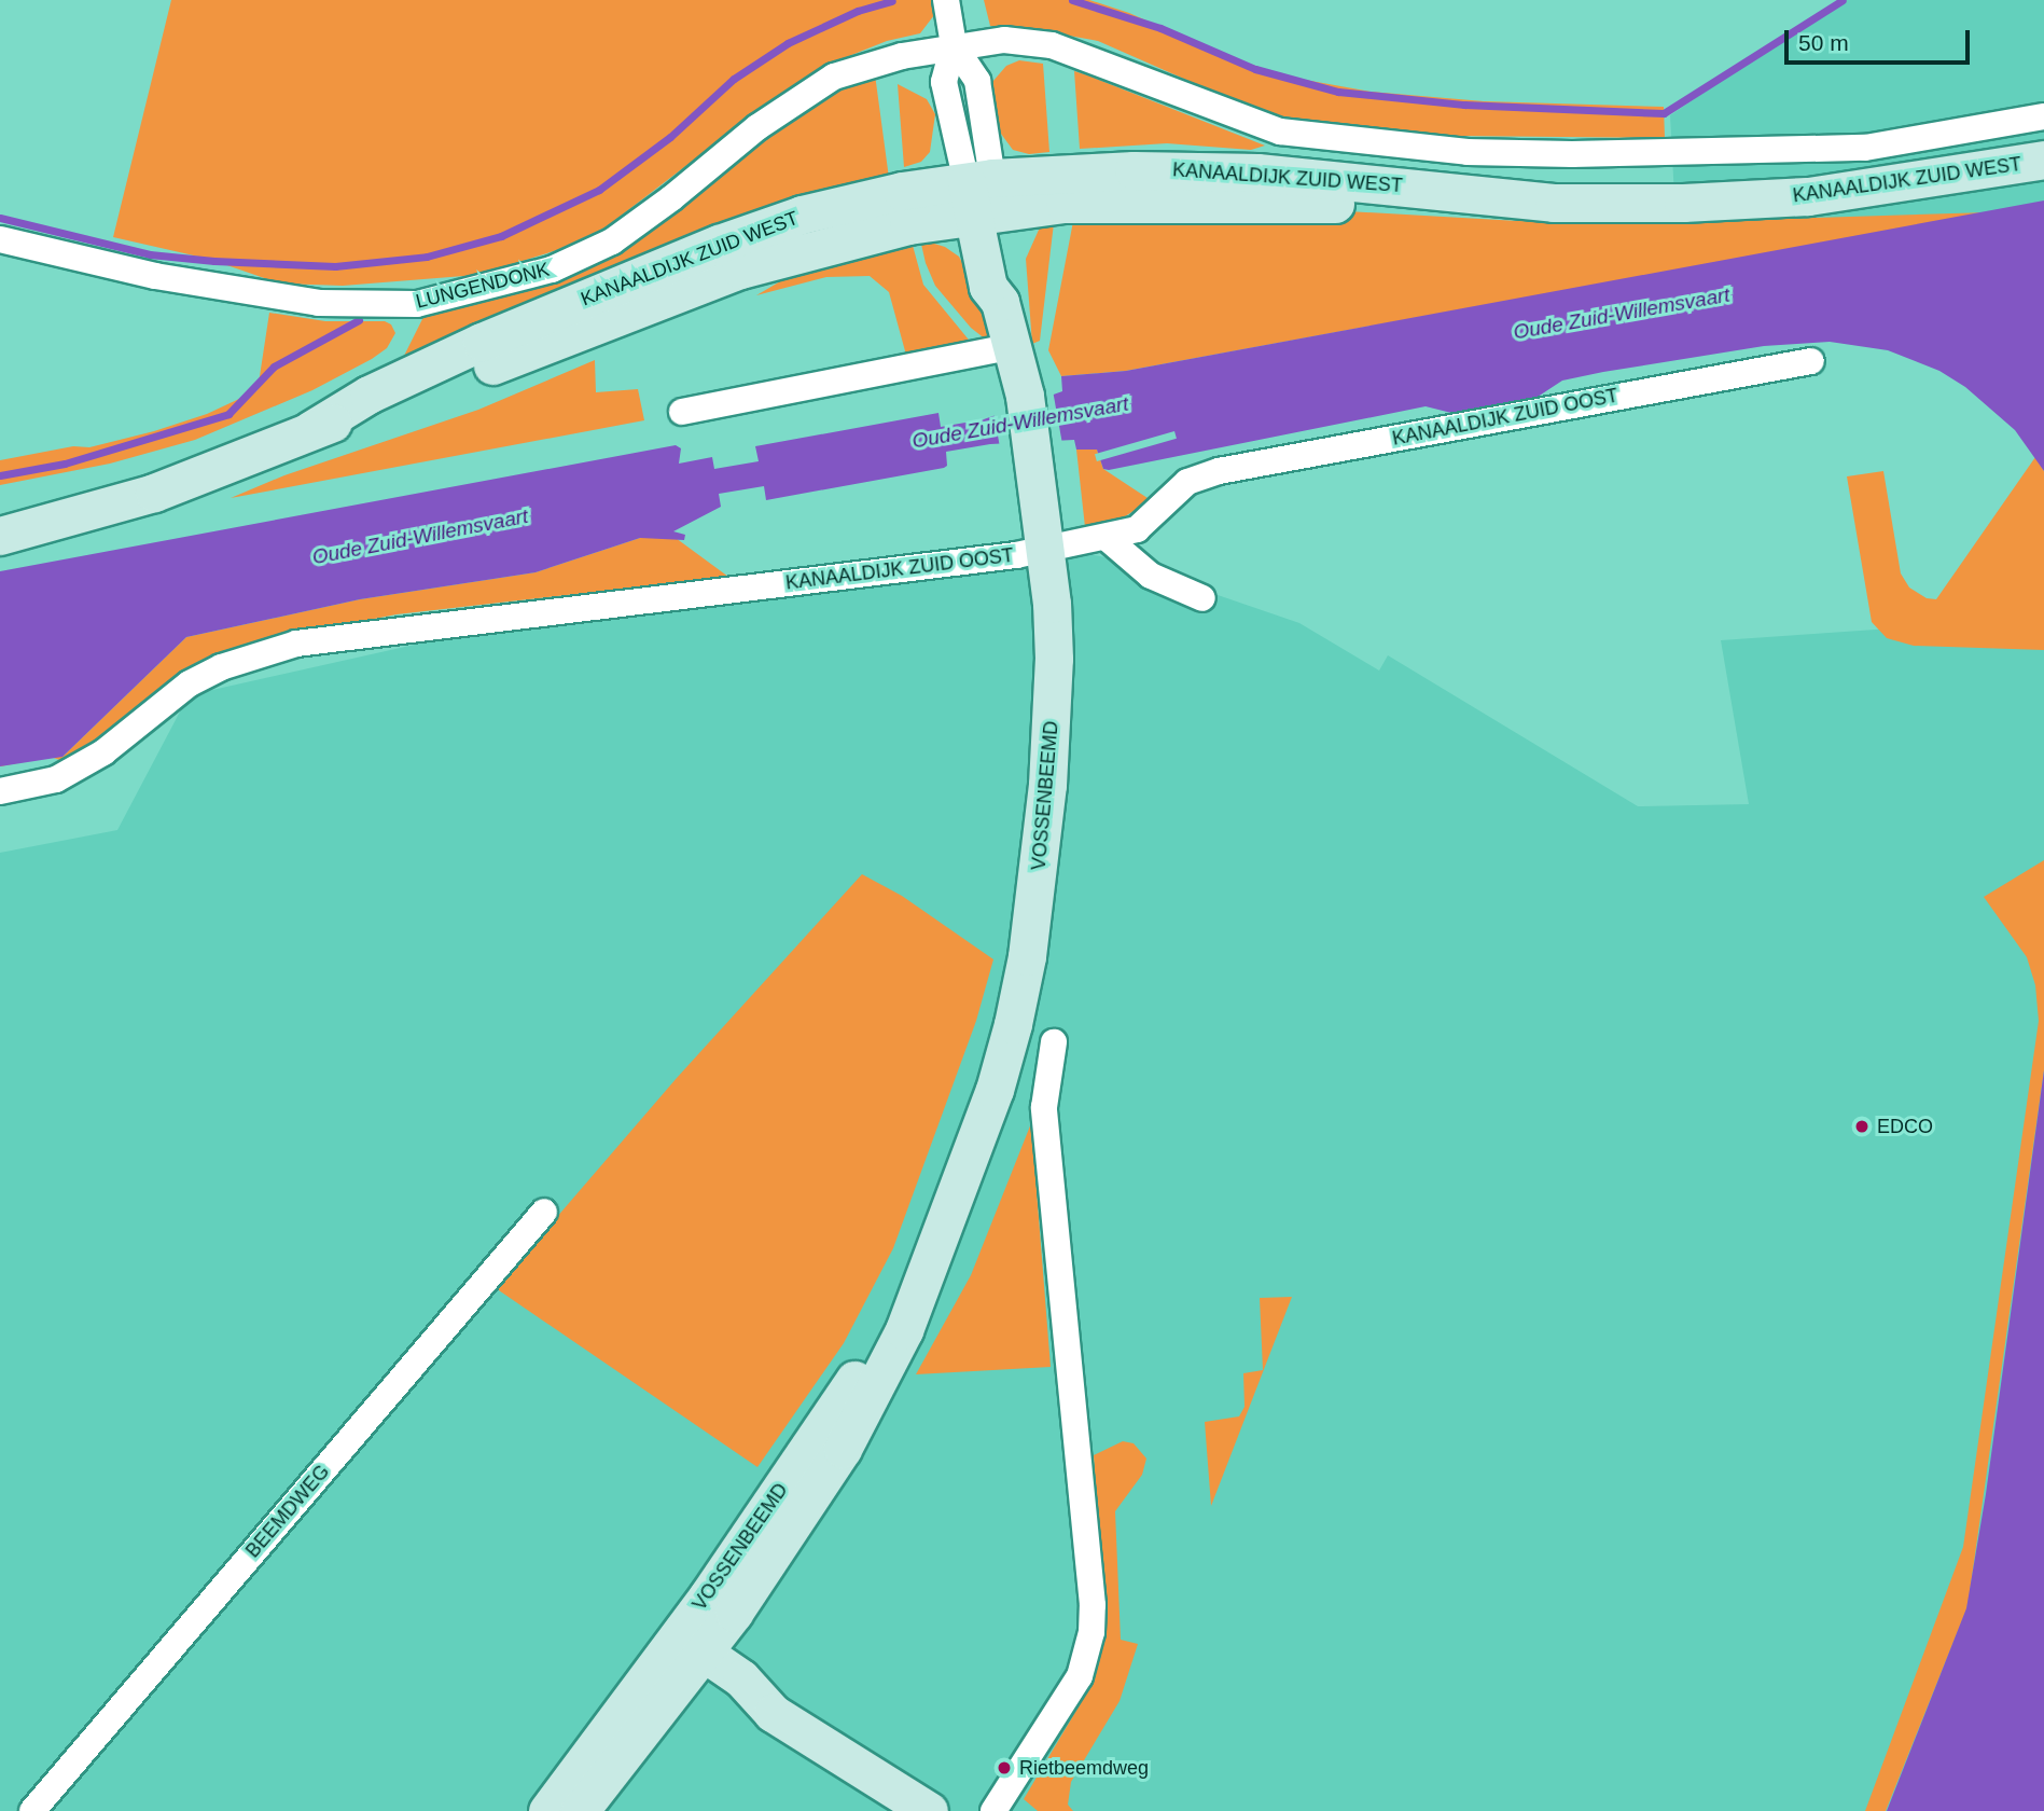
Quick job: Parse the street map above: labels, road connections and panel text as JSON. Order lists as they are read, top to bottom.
{
  "streets": {
    "main road": ["KANAALDIJK ZUID WEST", "VOSSENBEEMD"],
    "street": ["LUNGENDONK", "KANAALDIJK ZUID OOST", "BEEMDWEG"]
  },
  "crossings": [
    ["KANAALDIJK ZUID WEST", "LUNGENDONK"],
    ["KANAALDIJK ZUID WEST", "VOSSENBEEMD"],
    ["KANAALDIJK ZUID OOST", "VOSSENBEEMD"]
  ],
  "water": ["Oude Zuid-Willemsvaart"],
  "places": ["EDCO", "Rietbeemdweg"],
  "scale_bar": "50 m"
}
